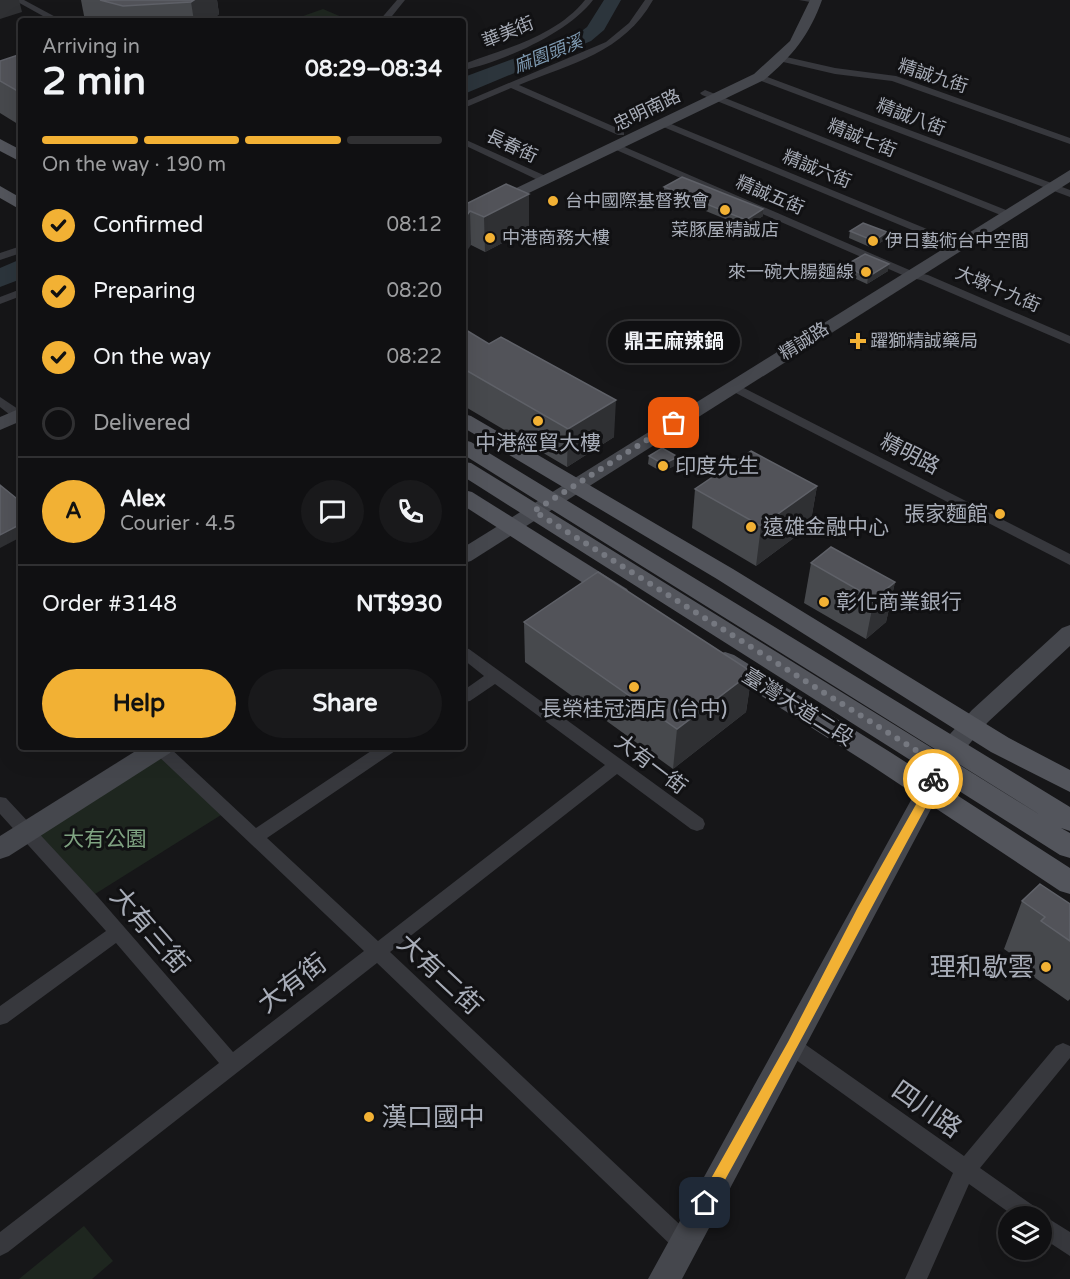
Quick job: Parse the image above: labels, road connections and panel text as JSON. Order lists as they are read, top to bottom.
{
  "streets": {
    "main road": ["臺灣大道二段"],
    "street": [
      "華美街",
      "精誠九街",
      "忠明南路",
      "精誠八街",
      "精誠七街",
      "長春街",
      "精誠六街",
      "精誠五街",
      "大墩十九街",
      "精誠路",
      "精明路",
      "大有一街",
      "大有三街",
      "大有二街",
      "大有街",
      "四川路"
    ]
  },
  "crossings": [
    ["精誠九街", "忠明南路"],
    ["忠明南路", "精誠八街"],
    ["忠明南路", "精誠七街"],
    ["忠明南路", "長春街"],
    ["忠明南路", "精誠六街"],
    ["忠明南路", "精誠五街"],
    ["精誠八街", "精誠路"],
    ["精誠七街", "精誠路"],
    ["精誠六街", "精誠路"],
    ["精誠五街", "大墩十九街"],
    ["精誠五街", "精誠路"],
    ["大墩十九街", "精誠路"],
    ["精誠路", "精明路"],
    ["大有一街", "大有街"],
    ["大有三街", "大有街"],
    ["大有二街", "大有街"]
  ],
  "water": ["麻園頭溪"],
  "parks": ["大有公園"],
  "places": {
    "other": [
      "台中國際基督教會",
      "菜豚屋精誠店",
      "中港商務大樓",
      "伊日藝術台中空間",
      "來一碗大腸麵線",
      "中港經貿大樓",
      "鼎王麻辣鍋",
      "印度先生",
      "張家麵館",
      "遠雄金融中心",
      "彰化商業銀行",
      "長榮桂冠酒店 (台中)",
      "理和歇雲",
      "漢口國中"
    ],
    "health": ["躍獅精誠藥局"]
  },
  "page": {
    "heading": ["2 min", "Arriving in", "08:29–08:34"],
    "panel": [
      "Alex",
      "Courier · 4.5",
      "Order #3148",
      "NT$930"
    ],
    "bar": "On the way · 190 m",
    "list": [
      ["Confirmed", "08:12"],
      ["Preparing", "08:20"],
      ["On the way", "08:22"],
      "Delivered"
    ],
    "bubble": "鼎王麻辣鍋",
    "round": "A",
    "buttons": ["Help", "Share"]
  }
}
